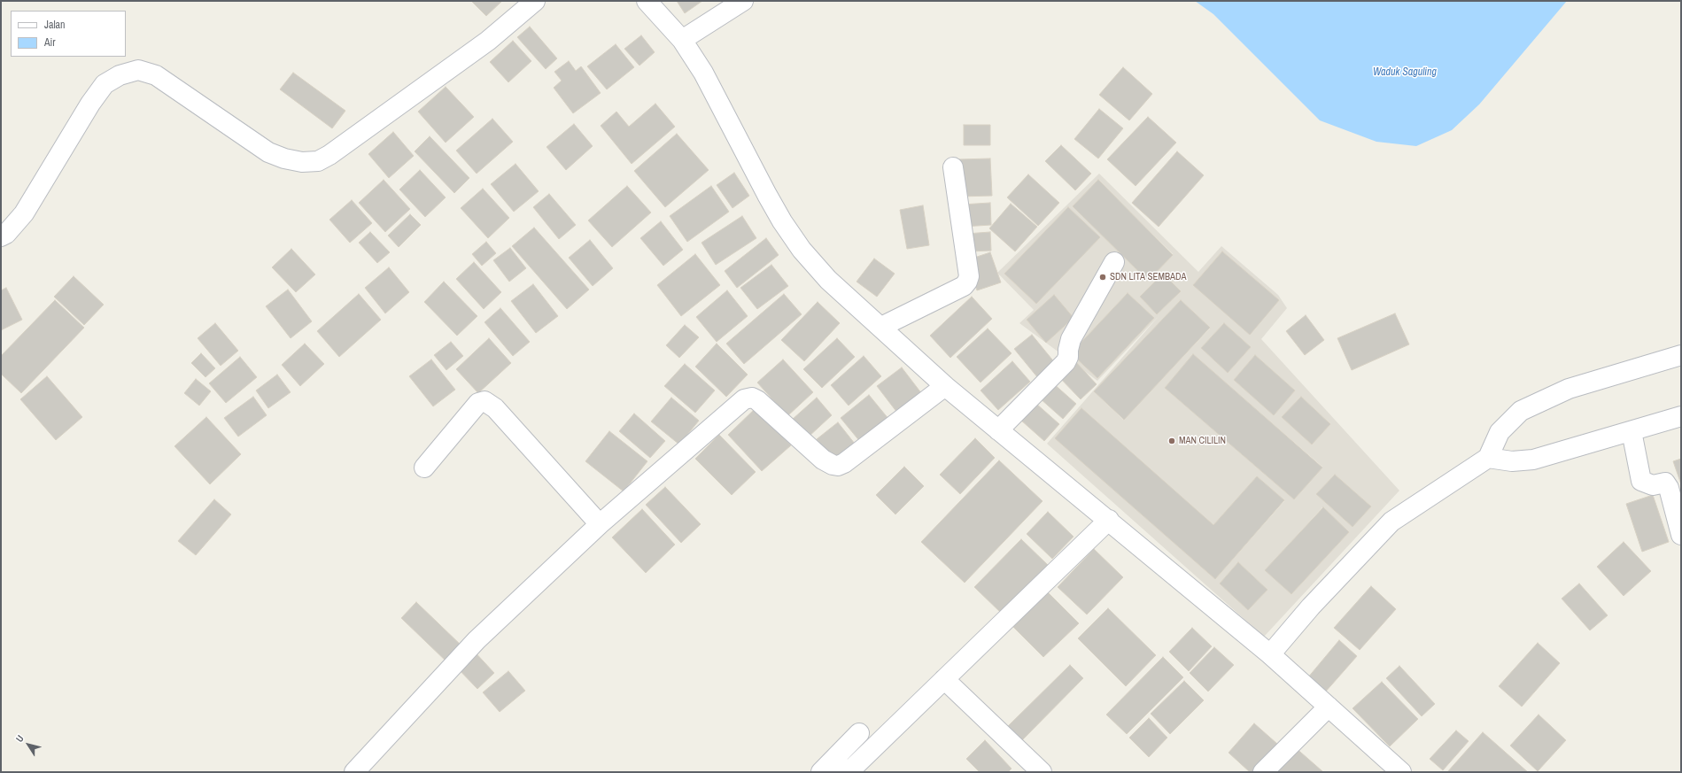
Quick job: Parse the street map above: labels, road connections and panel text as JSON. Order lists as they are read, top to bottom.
{
  "water": ["Waduk Saguling"],
  "places": ["SDN LITA SEMBADA", "MAN CILILIN"],
  "legend": ["Jalan", "Air"],
  "north": "top left"
}
